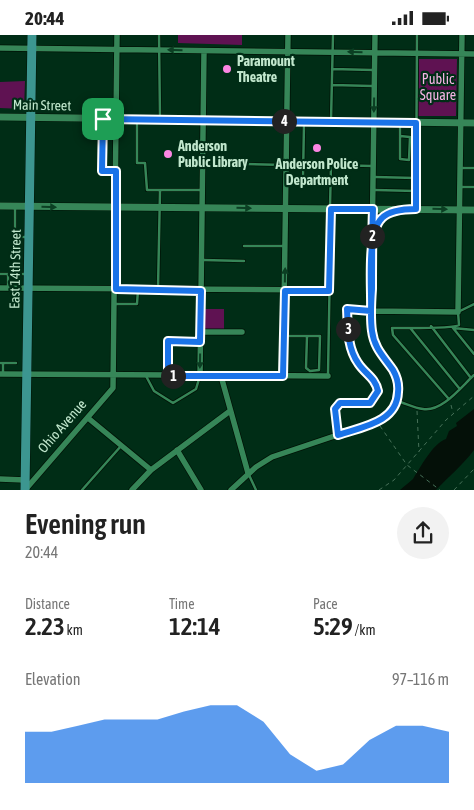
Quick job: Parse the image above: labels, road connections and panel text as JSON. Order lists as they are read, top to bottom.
{
  "streets": {
    "main road": ["East 14th Street"],
    "street": ["Main Street", "Ohio Avenue"]
  },
  "crossings": [
    ["Main Street", "East 14th Street"],
    ["East 14th Street", "Ohio Avenue"]
  ],
  "parks": ["Public Square"],
  "places": ["Paramount Theatre", "Anderson Police Department", "Anderson Public Library"],
  "page": {
    "status": "20:44",
    "pins": [
      "4",
      "2",
      "3",
      "1"
    ],
    "heading": ["Evening run", "20:44"],
    "stats": [
      ["Distance", "2.23 km"],
      ["Time", "12:14"],
      ["Pace", "5:29 /km"]
    ],
    "chart": ["Elevation", "97–116 m"]
  }
}
